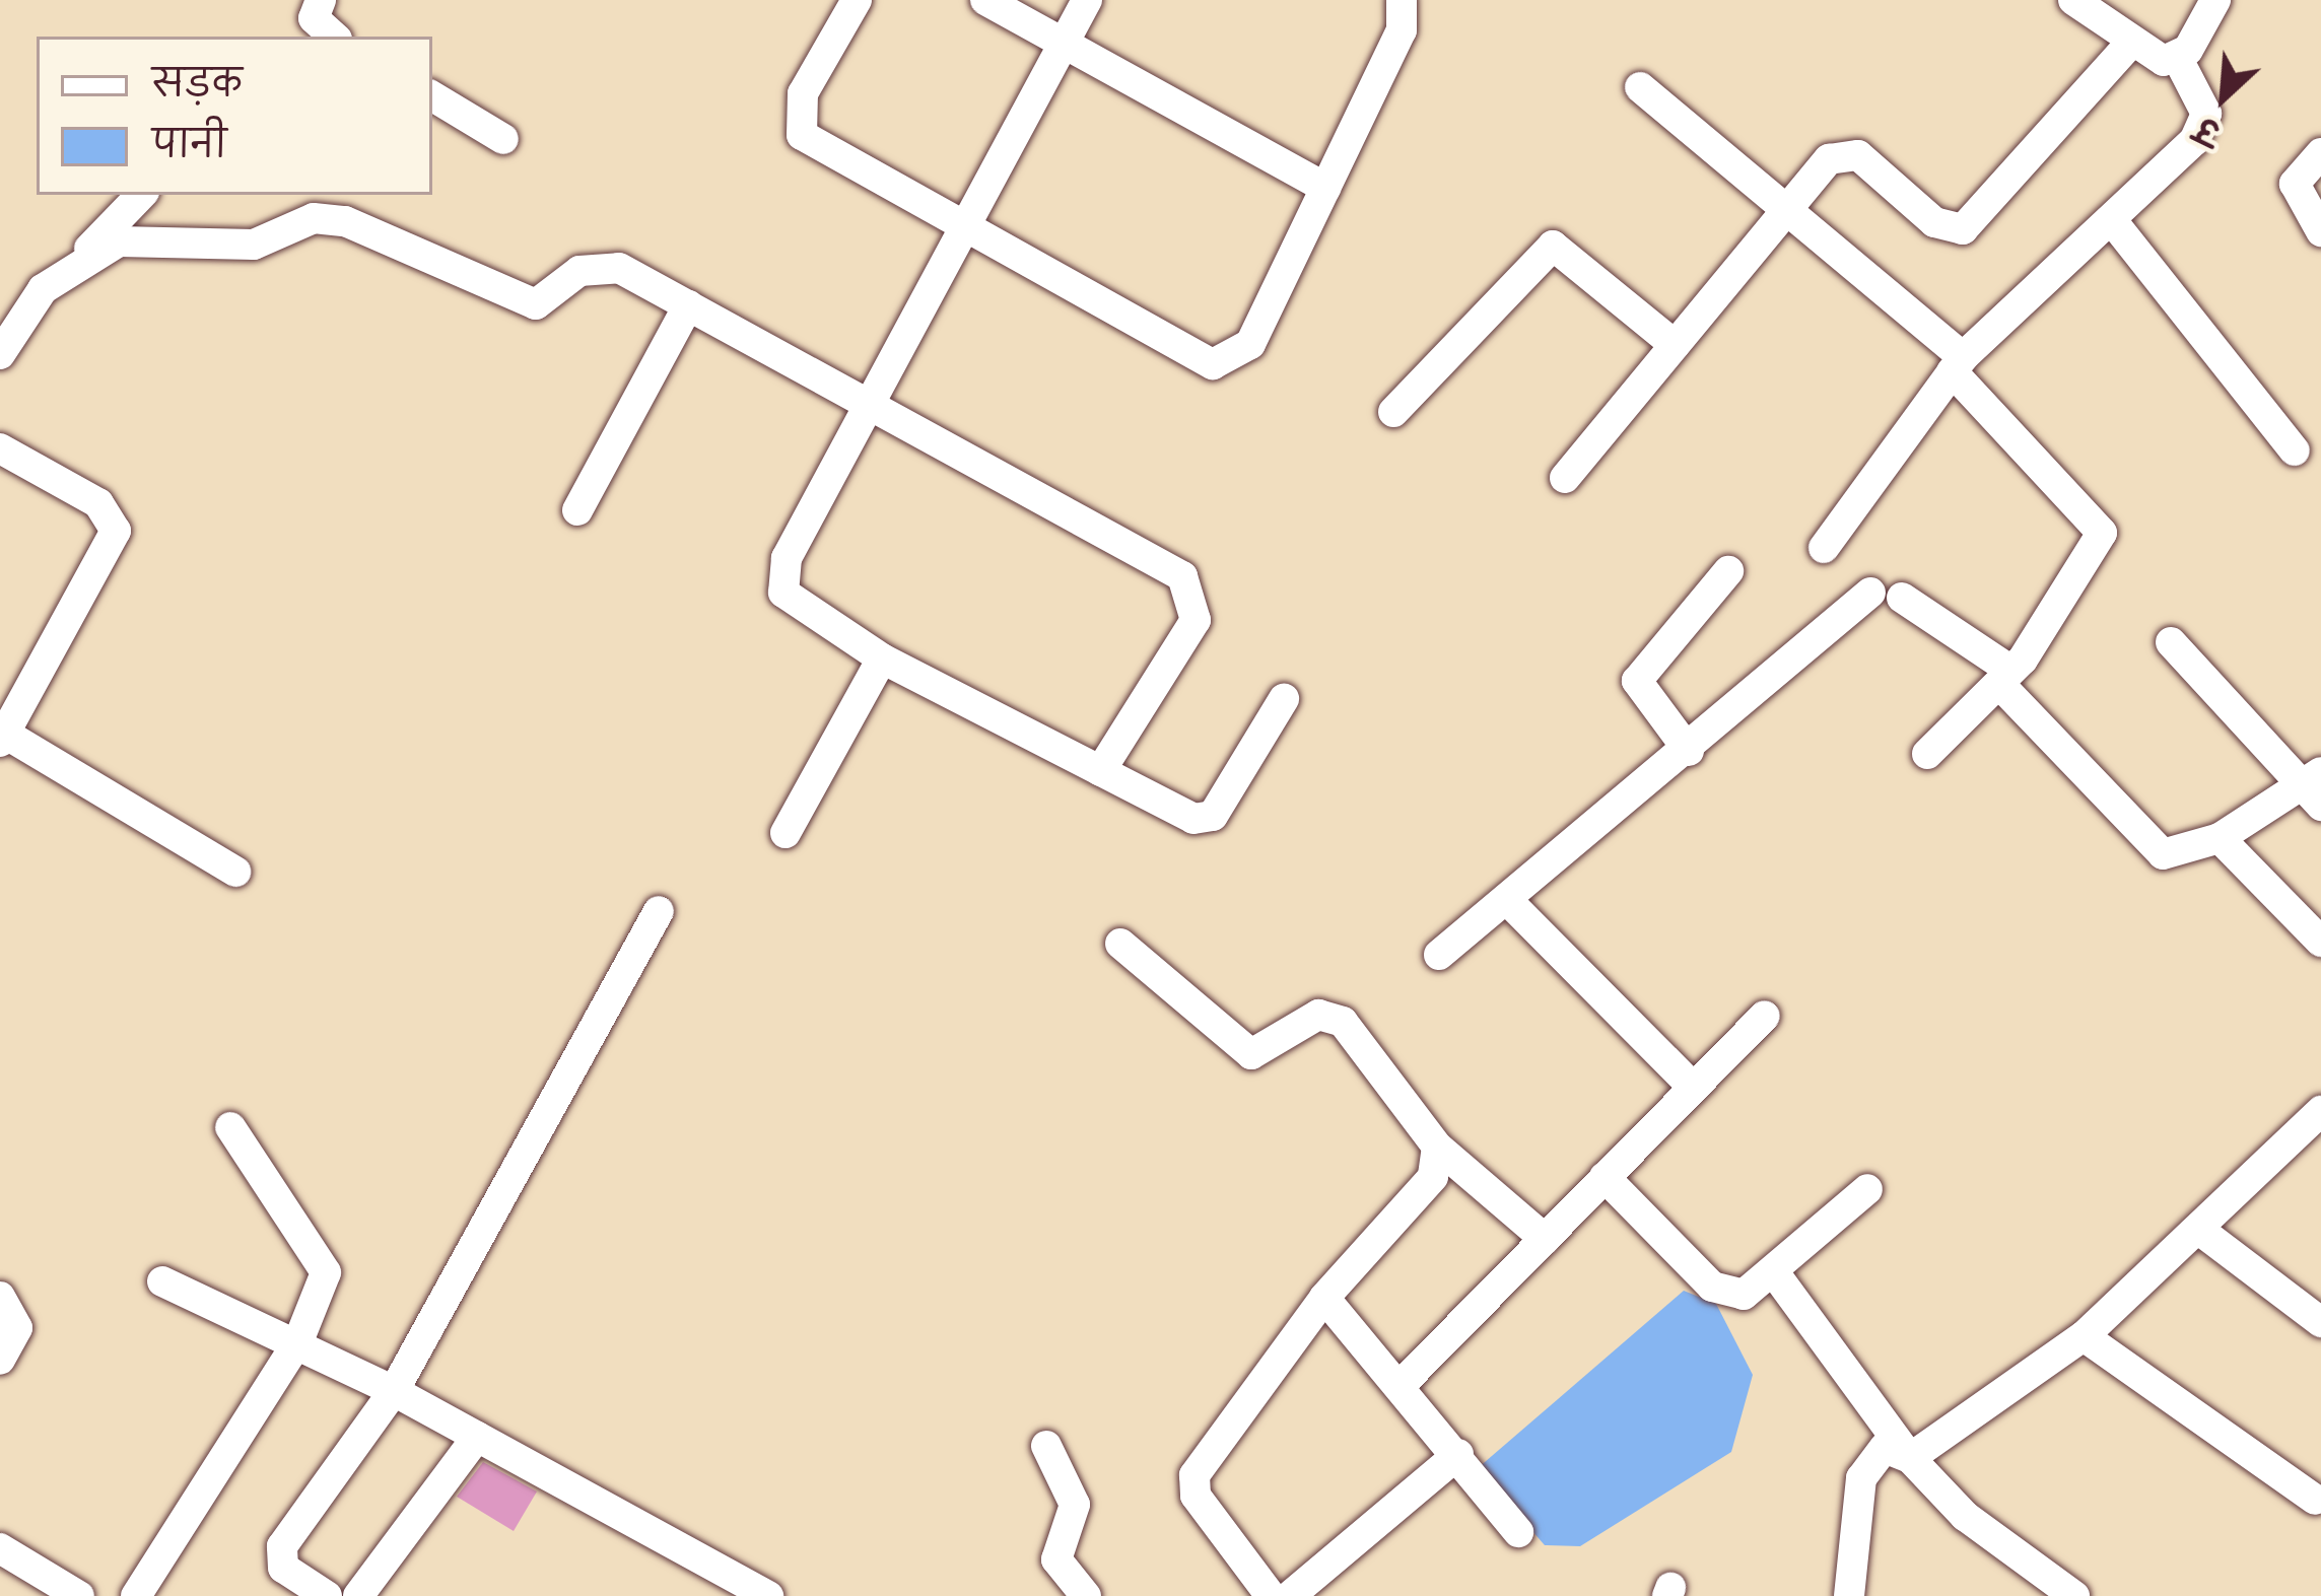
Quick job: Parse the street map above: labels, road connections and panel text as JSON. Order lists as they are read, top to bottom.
{
  "legend": ["सड़क", "पानी"],
  "north": "bottom left"
}
